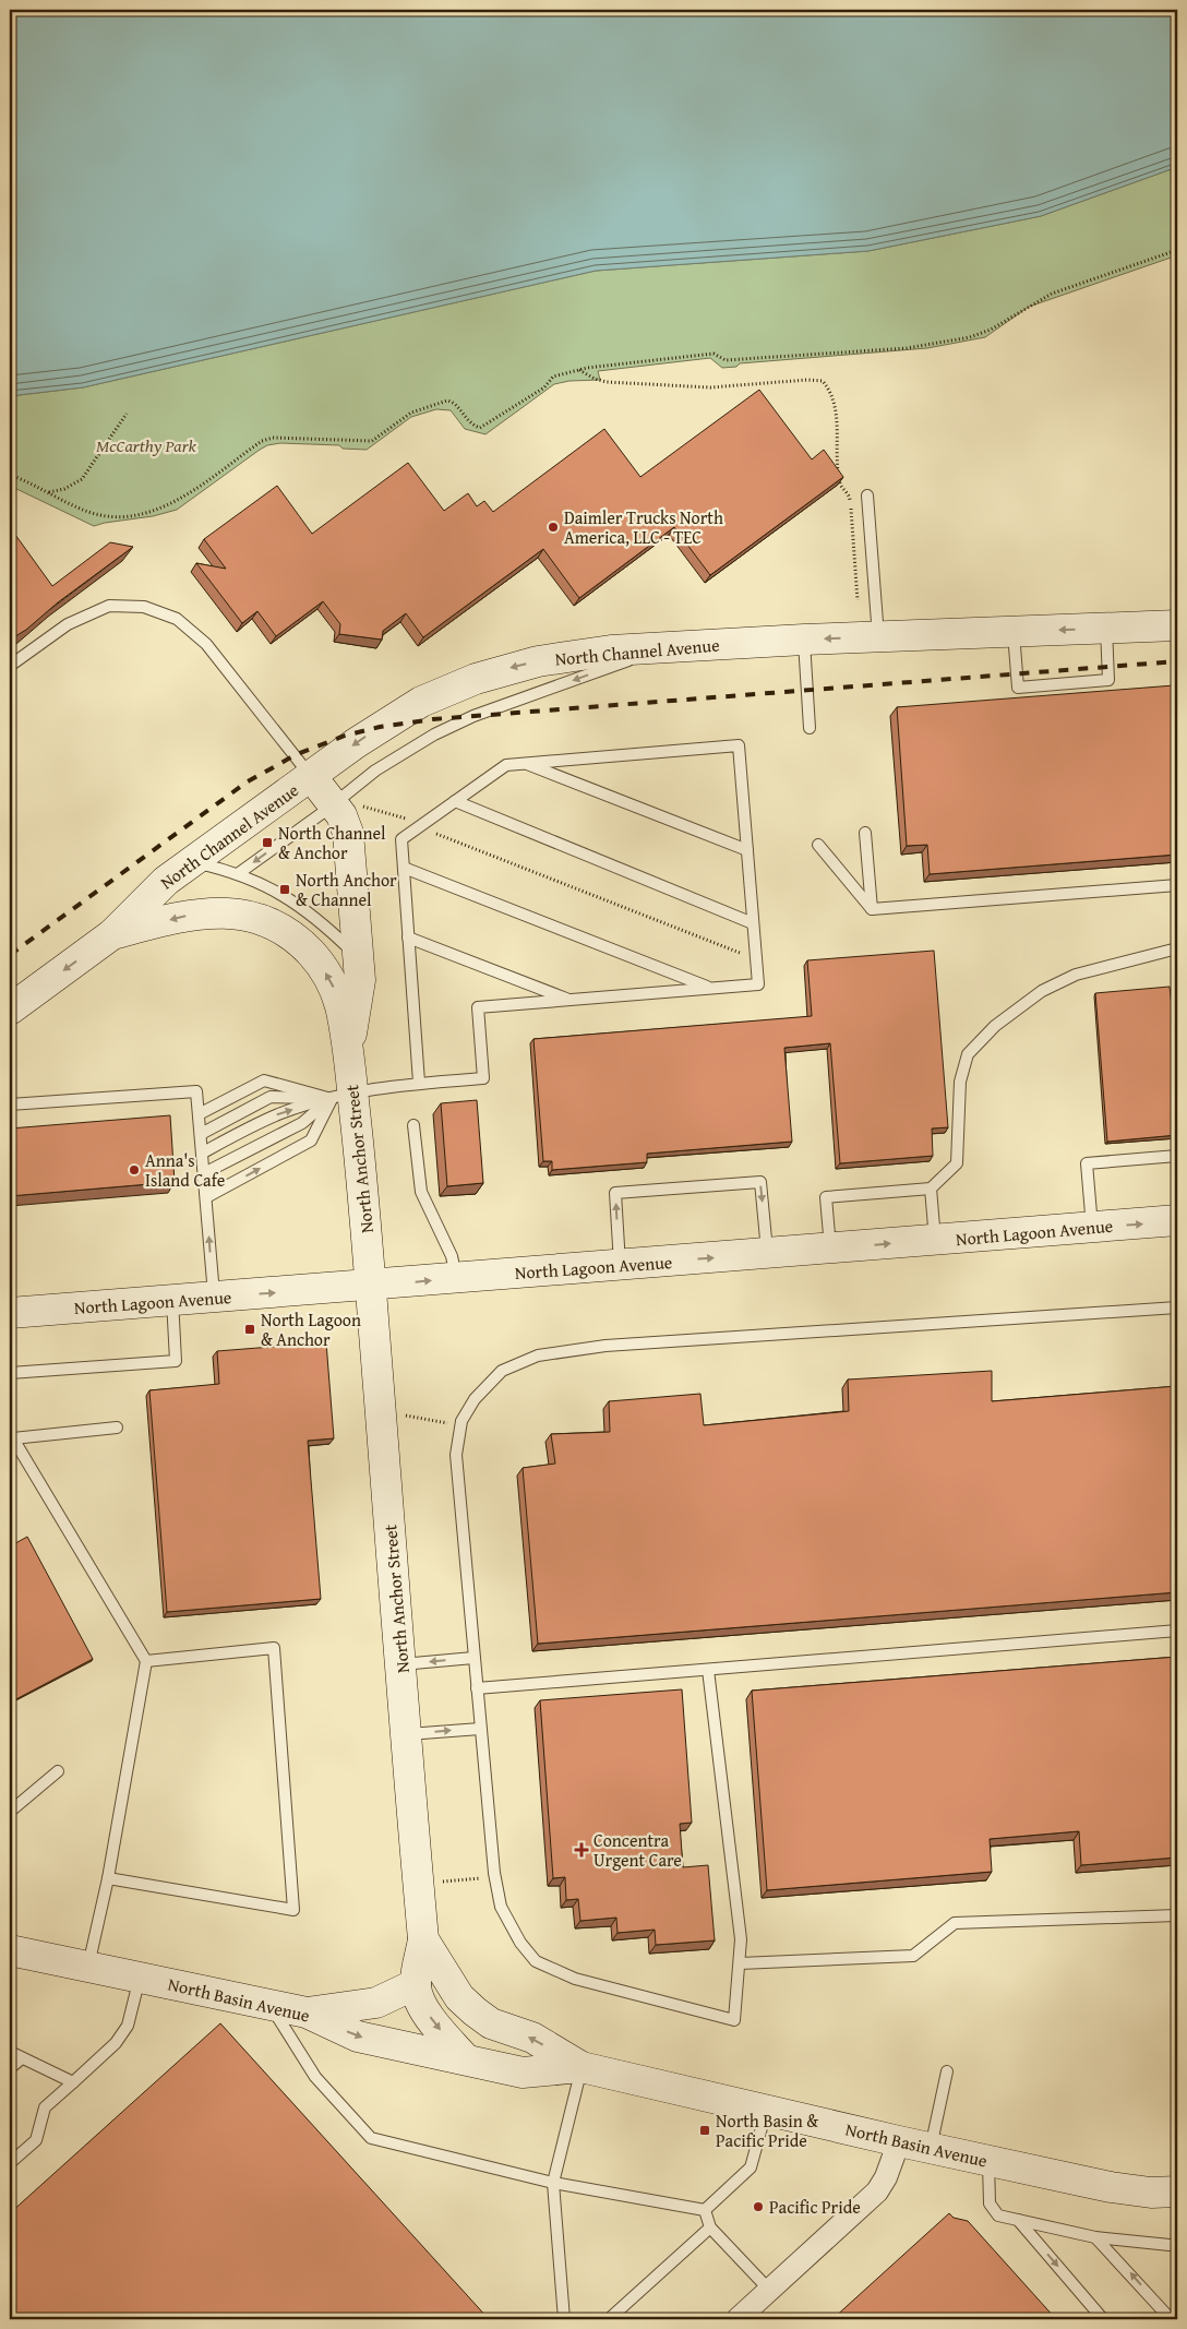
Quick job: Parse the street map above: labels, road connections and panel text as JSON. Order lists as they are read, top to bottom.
{
  "streets": {
    "street": [
      "North Channel Avenue",
      "North Anchor Street",
      "North Lagoon Avenue",
      "North Basin Avenue"
    ]
  },
  "crossings": [
    ["North Channel Avenue", "North Anchor Street"],
    ["North Anchor Street", "North Lagoon Avenue"],
    ["North Anchor Street", "North Basin Avenue"]
  ],
  "one_way": ["North Channel Avenue", "North Lagoon Avenue"],
  "parks": ["McCarthy Park"],
  "places": {
    "other": ["Daimler Trucks North America, LLC - TEC", "Anna's Island Cafe", "Pacific Pride"],
    "transit": [
      "North Channel & Anchor",
      "North Anchor & Channel",
      "North Lagoon & Anchor",
      "North Basin & Pacific Pride"
    ],
    "health": ["Concentra Urgent Care"]
  }
}
